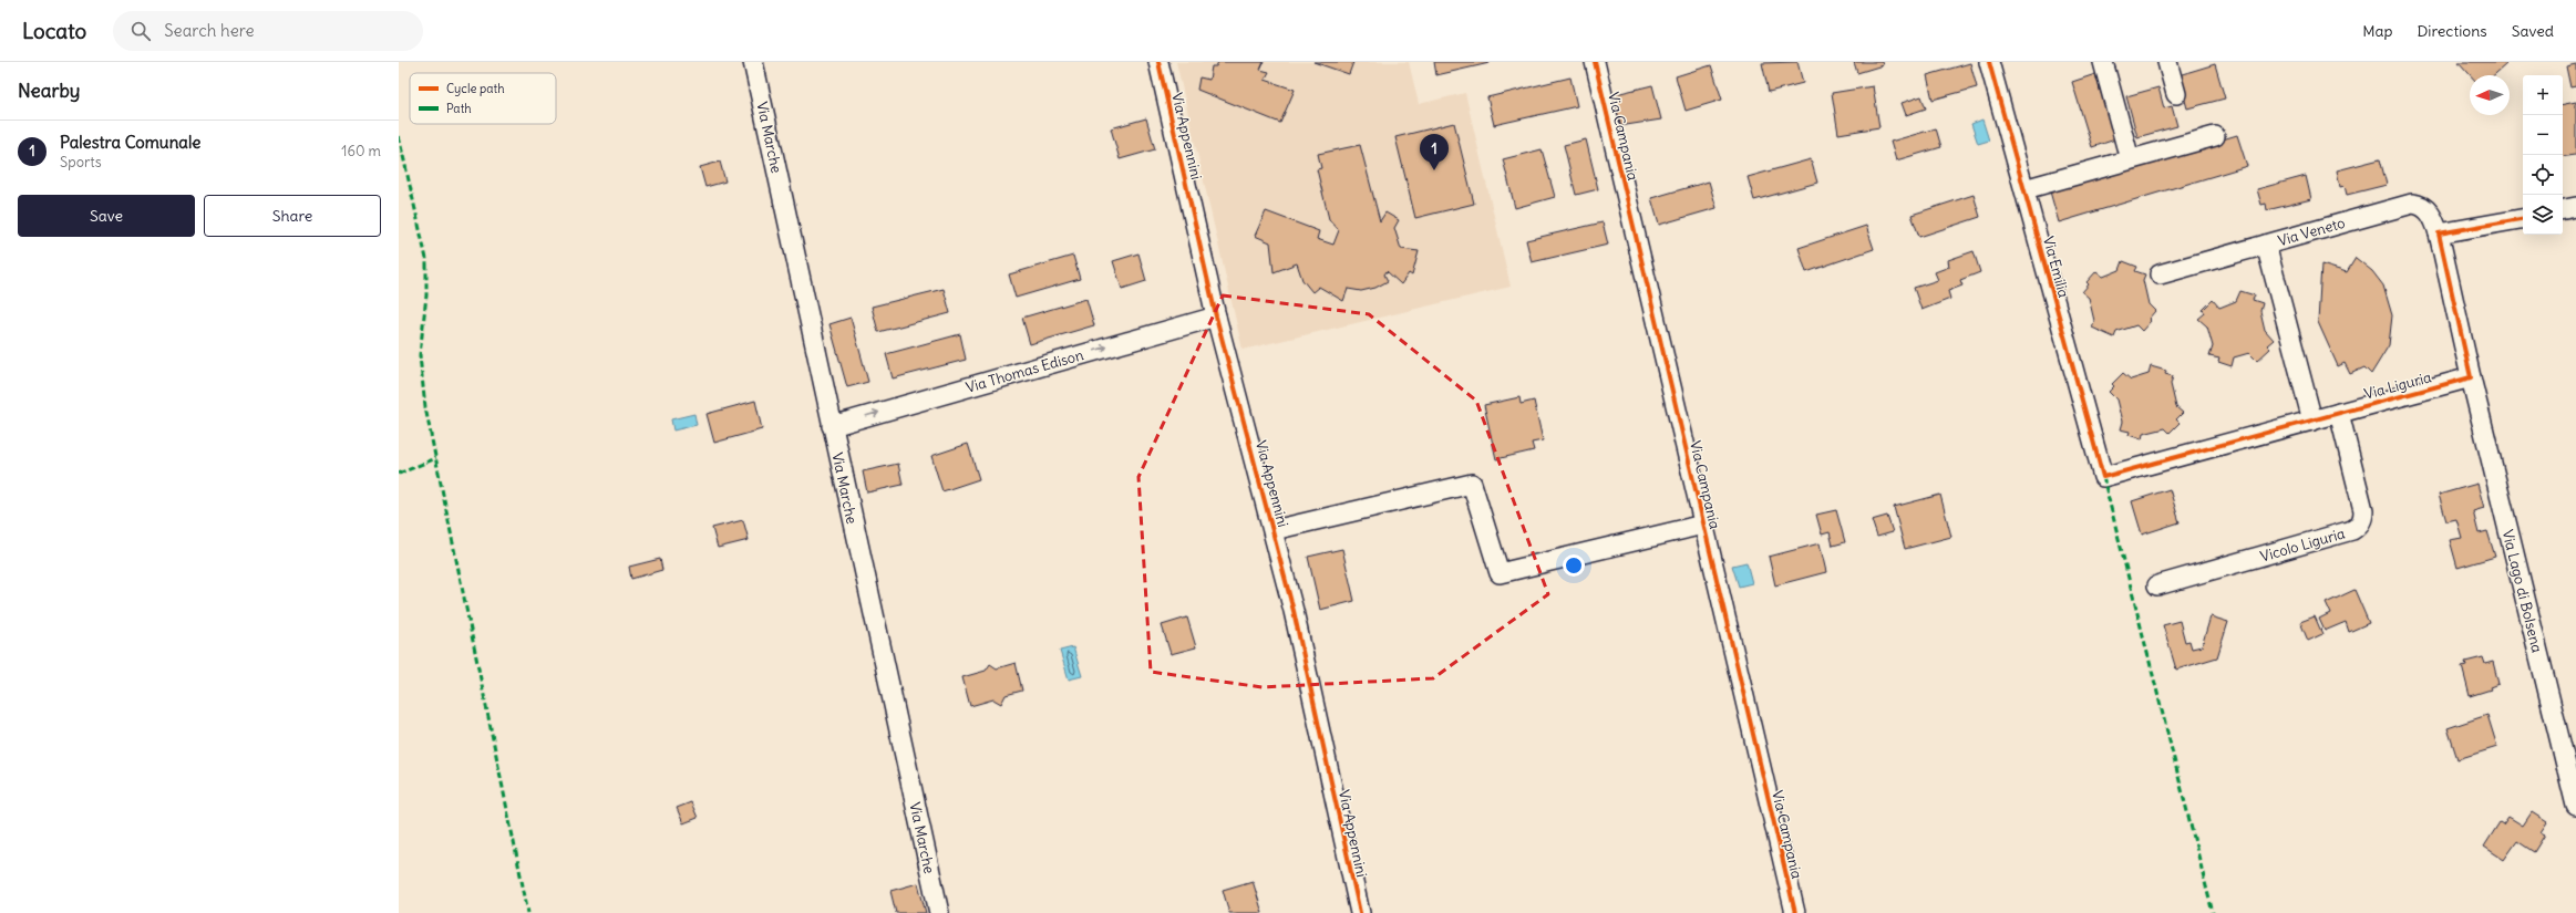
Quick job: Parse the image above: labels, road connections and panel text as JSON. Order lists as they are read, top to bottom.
{
  "streets": {
    "street": [
      "Via Appennini",
      "Via Campania",
      "Via Marche",
      "Via Veneto",
      "Via Emilia",
      "Via Thomas Edison",
      "Via Liguria",
      "Vicolo Liguria",
      "Via Lago di Bolsena"
    ]
  },
  "crossings": [
    ["Via Appennini", "Via Thomas Edison"],
    ["Via Marche", "Via Thomas Edison"],
    ["Via Veneto", "Via Liguria"],
    ["Via Emilia", "Via Liguria"],
    ["Via Liguria", "Vicolo Liguria"],
    ["Via Liguria", "Via Lago di Bolsena"]
  ],
  "one_way": ["Via Thomas Edison"],
  "legend": ["Cycle path", "Path"],
  "north": "left",
  "page": {
    "header": "Locato",
    "search": "Search here",
    "nav": ["Map", "Directions", "Saved"],
    "heading": "Nearby",
    "map_buttons": ["+", "−"],
    "list": [
      {
        "mark": "1",
        "name": "Palestra Comunale",
        "note": "Sports",
        "value": "160 m"
      }
    ],
    "pins": "1",
    "buttons": ["Save", "Share"]
  }
}
